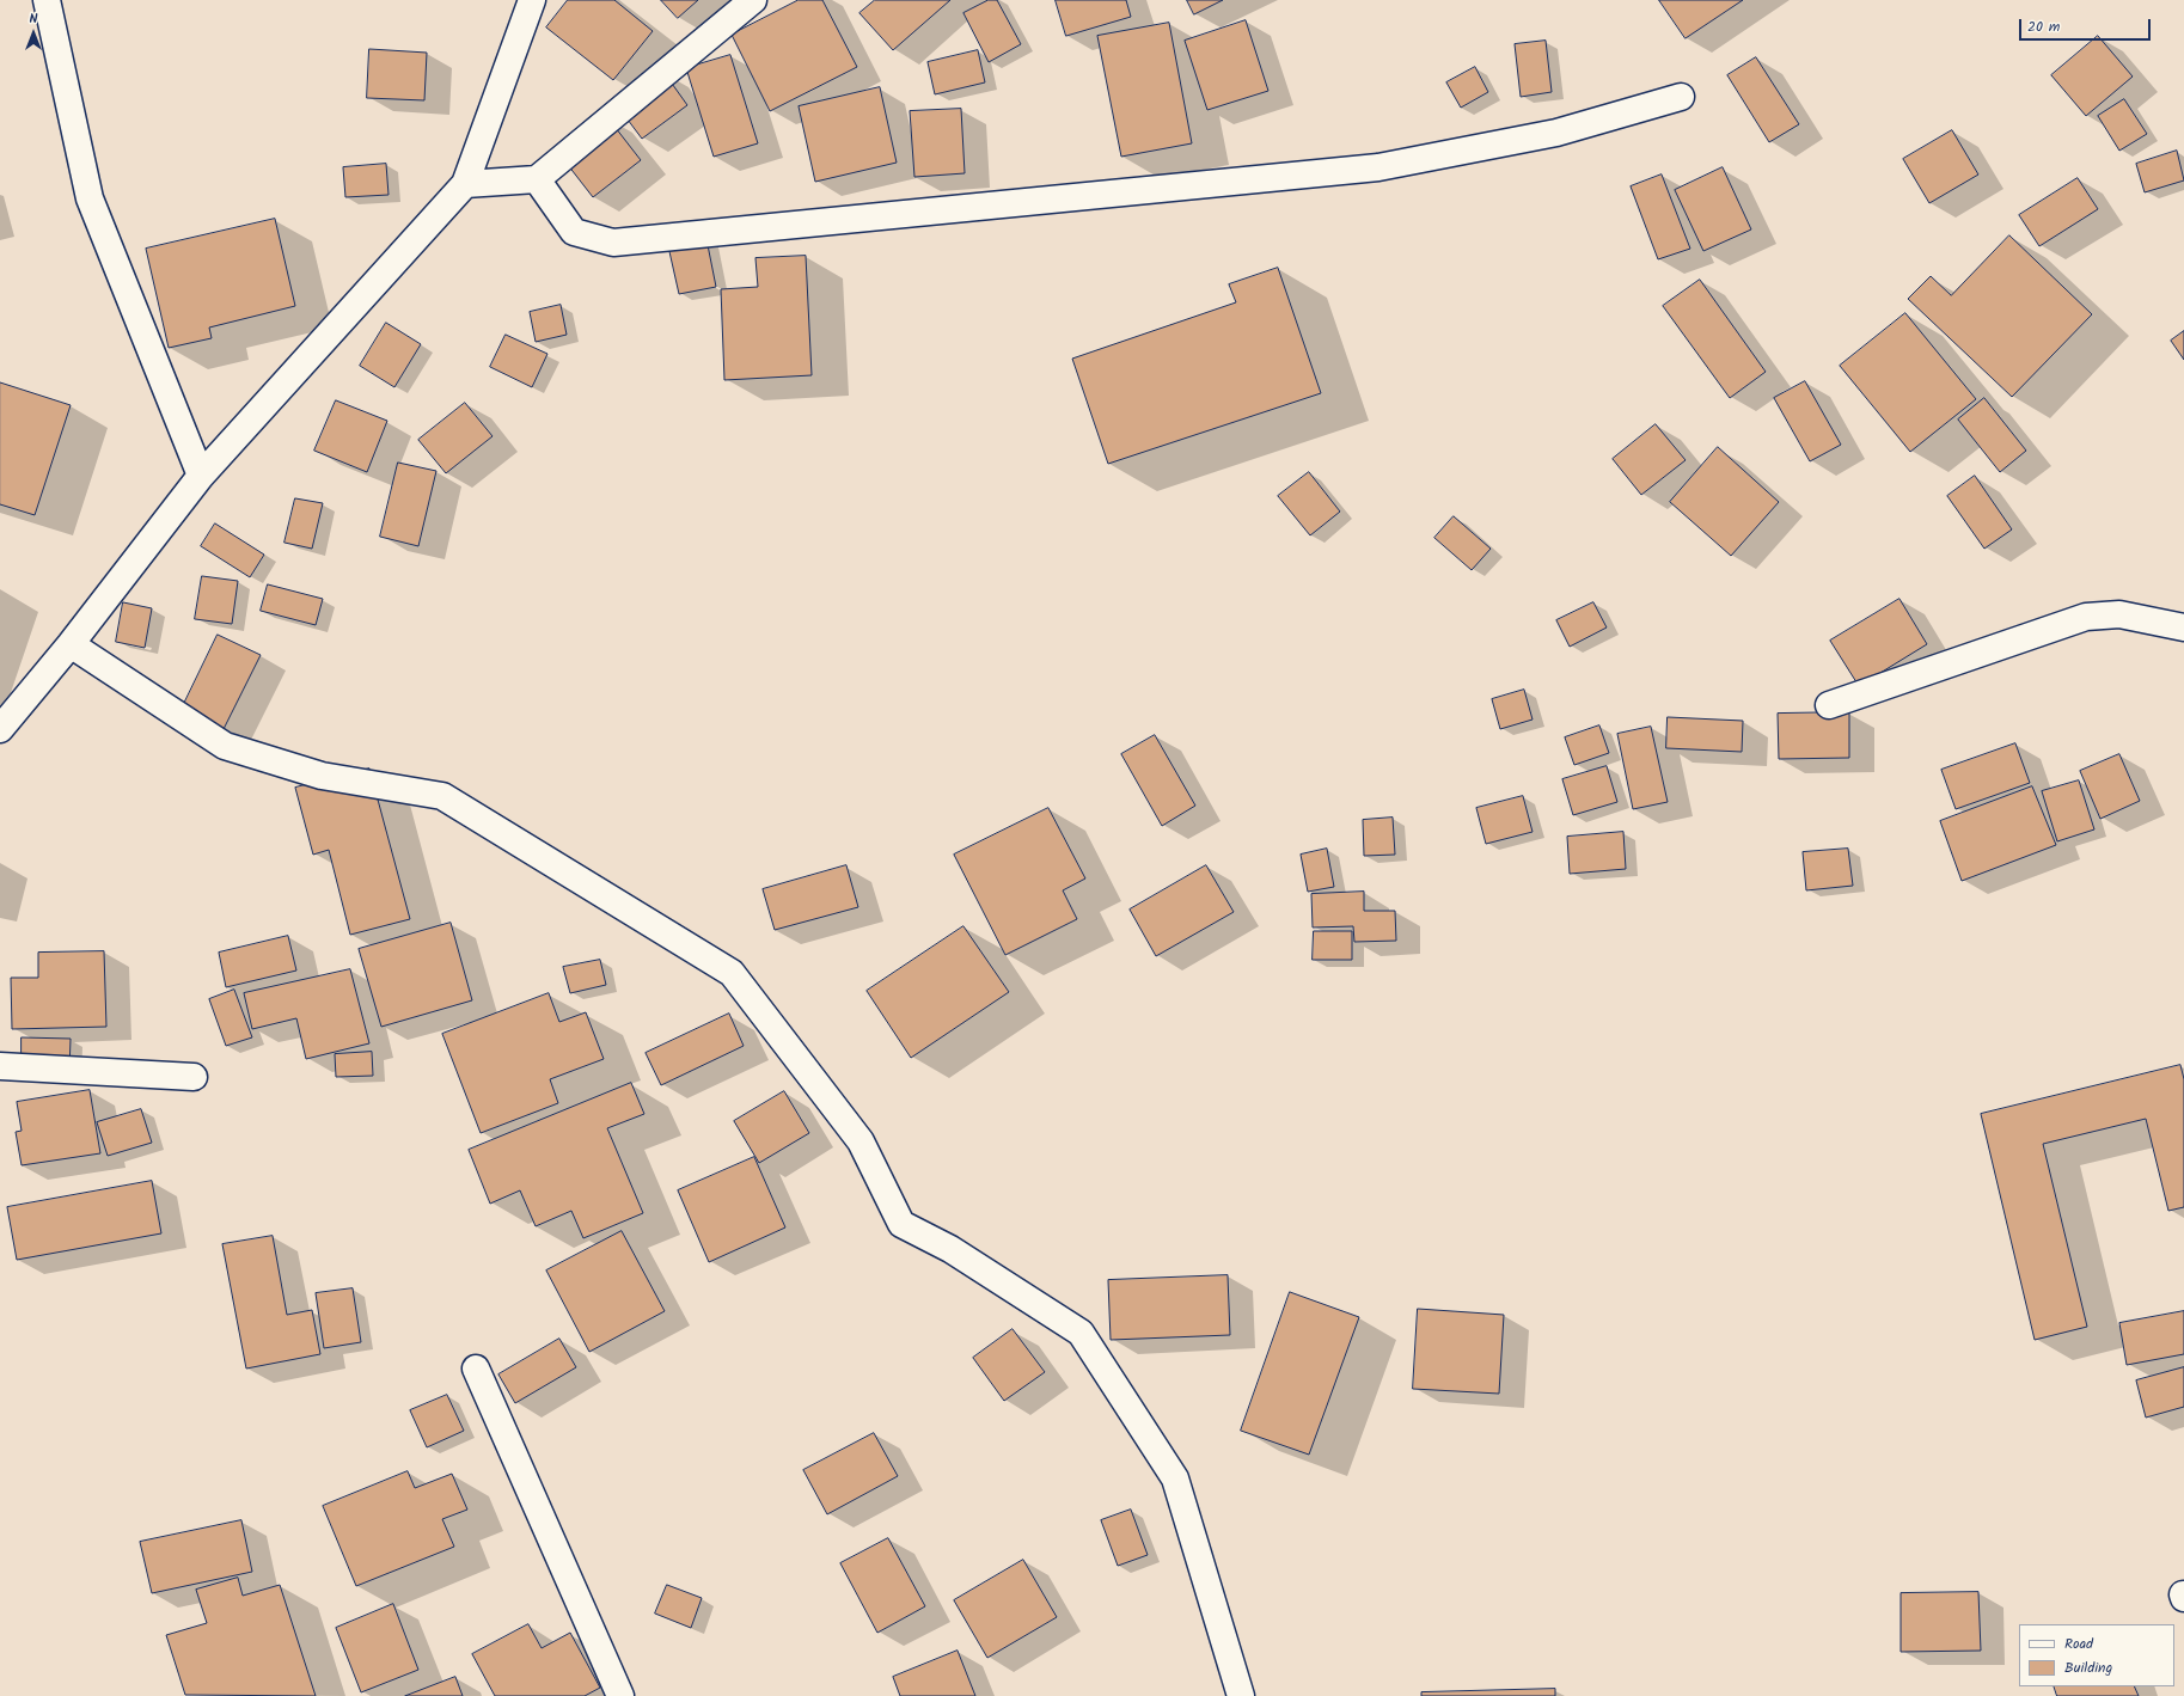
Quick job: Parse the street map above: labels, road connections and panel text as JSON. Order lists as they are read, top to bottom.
{
  "legend": ["Road", "Building"],
  "scale_bar": "20 m",
  "north": "top"
}
